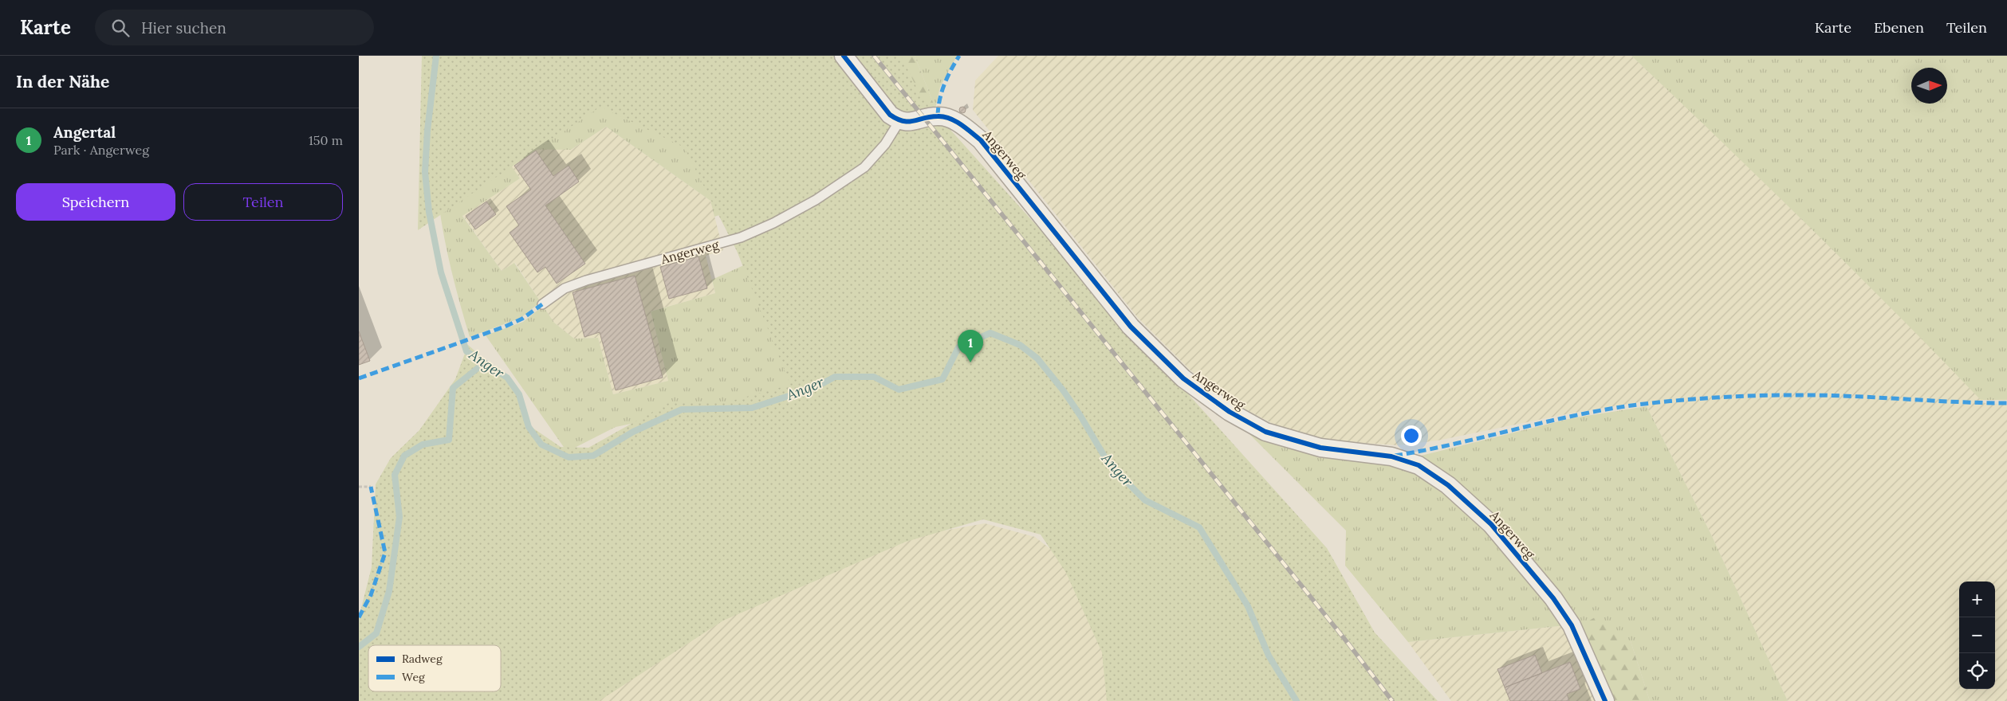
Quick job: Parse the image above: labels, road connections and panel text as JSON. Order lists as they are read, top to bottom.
{
  "streets": {
    "street": ["Angerweg"]
  },
  "water": ["Anger"],
  "legend": ["Radweg", "Weg"],
  "north": "right",
  "page": {
    "header": "Karte",
    "search": "Hier suchen",
    "nav": ["Karte", "Ebenen", "Teilen"],
    "heading": "In der Nähe",
    "list": [
      {
        "mark": "1",
        "name": "Angertal",
        "note": "Park · Angerweg",
        "value": "150 m"
      }
    ],
    "buttons": ["Speichern", "Teilen"],
    "pins": "1",
    "map_buttons": ["+", "−"]
  }
}
